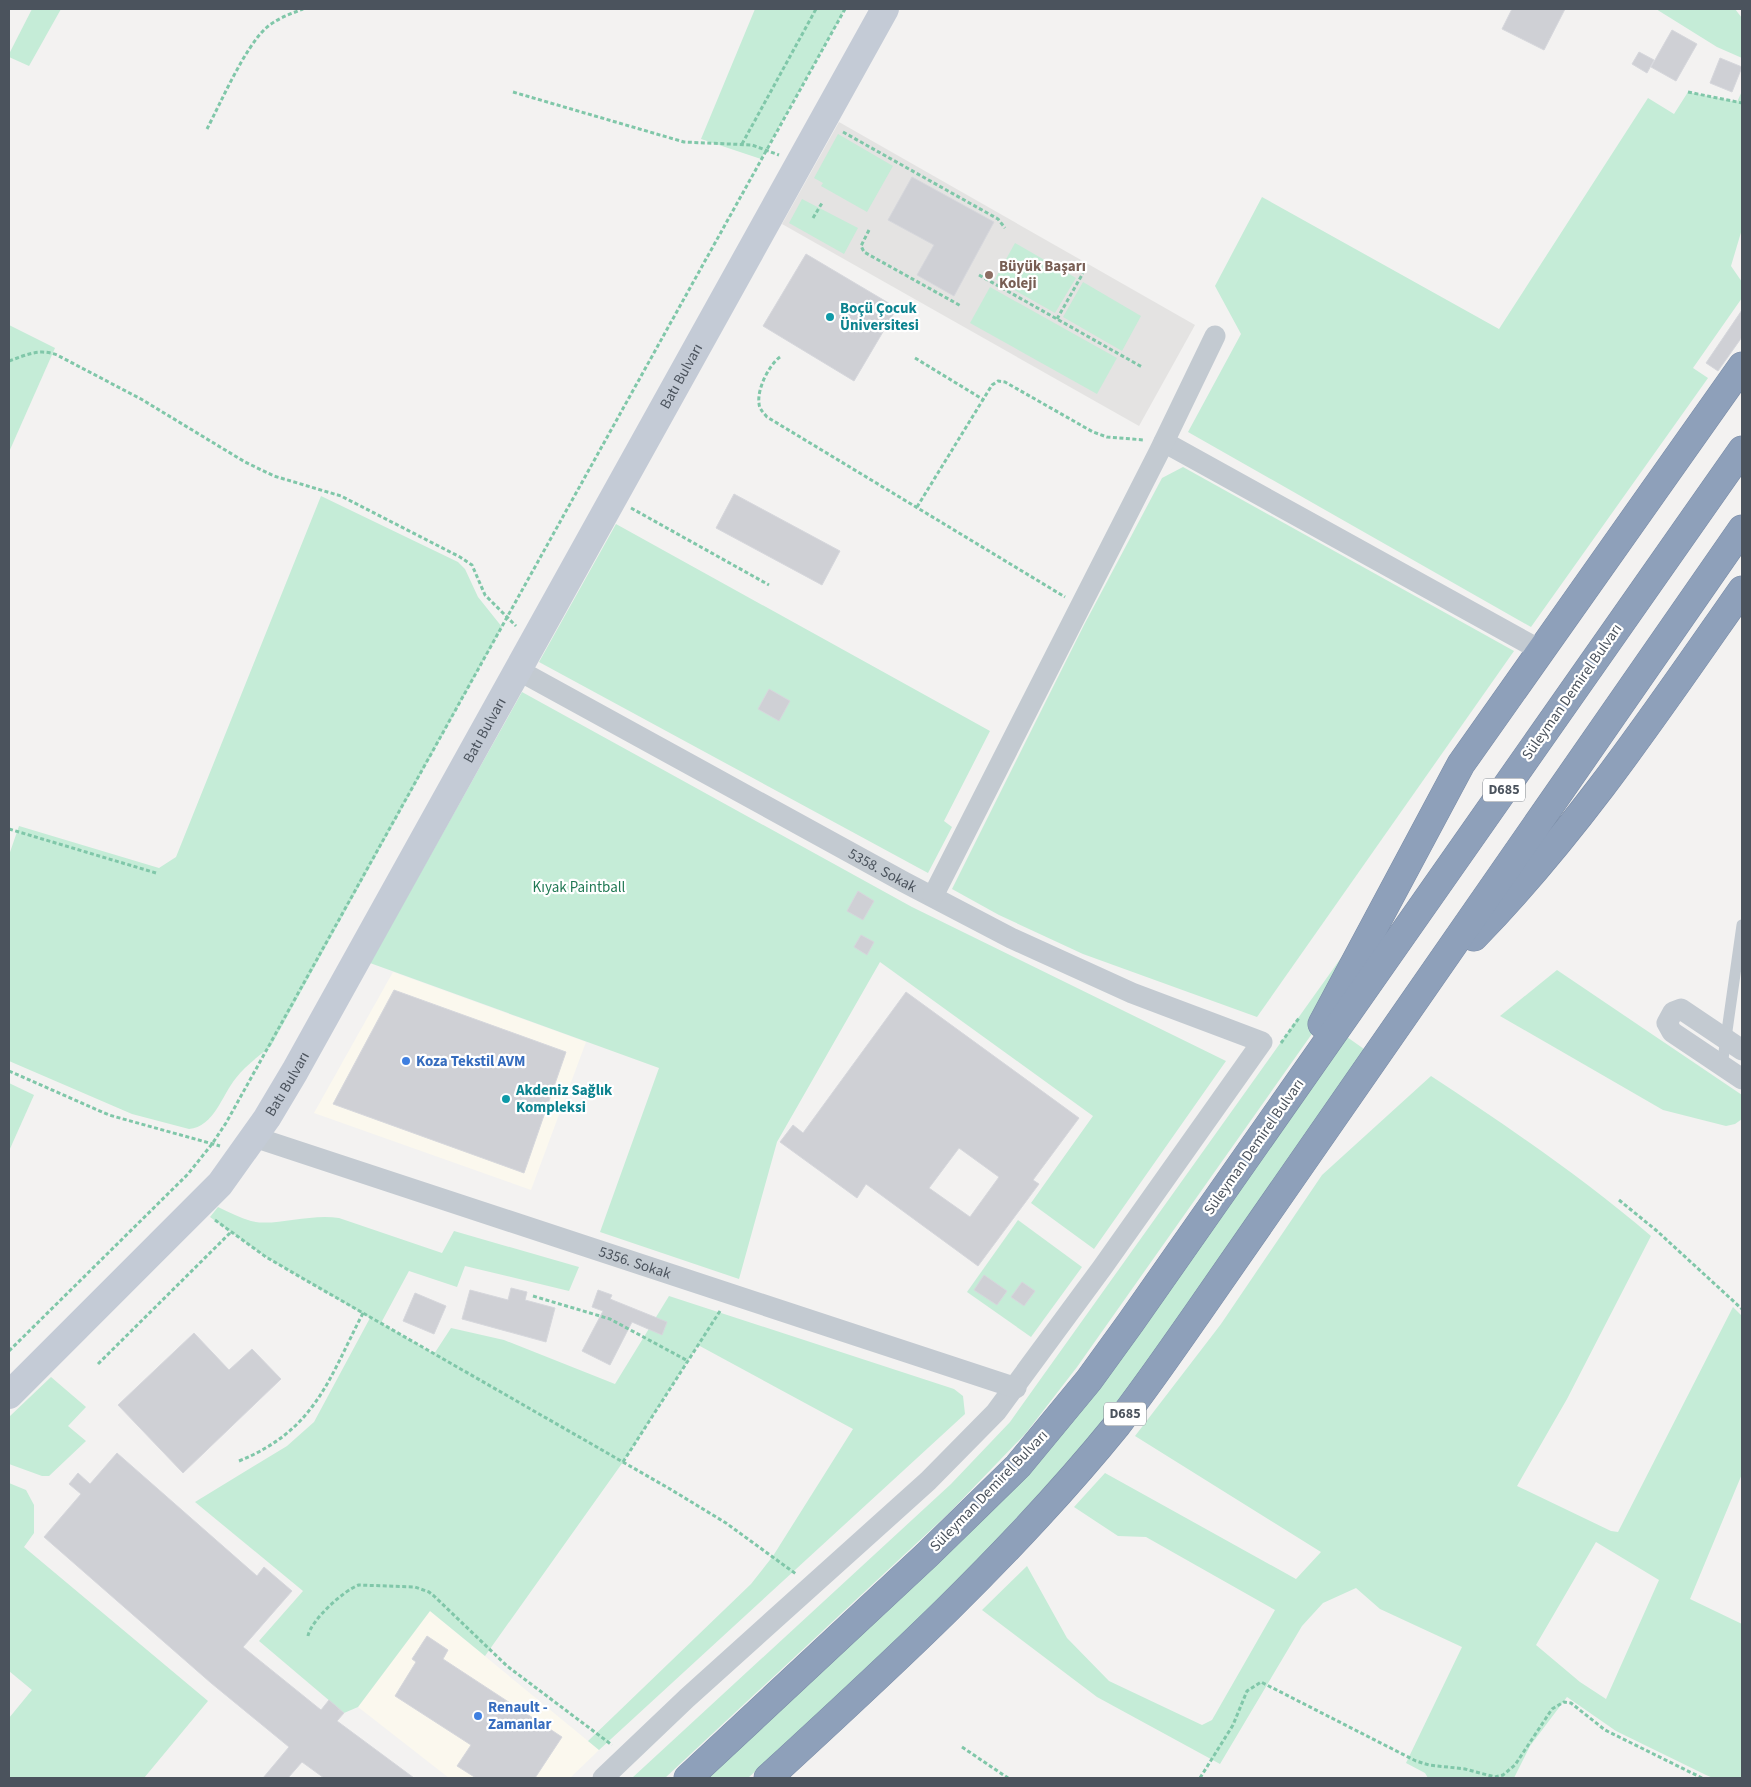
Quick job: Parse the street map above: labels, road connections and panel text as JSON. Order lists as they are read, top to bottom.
{
  "streets": {
    "highway": ["Süleyman Demirel Bulvarı", "D685"],
    "street": ["Batı Bulvarı", "5358. Sokak", "5356. Sokak"]
  },
  "crossings": [
    ["Batı Bulvarı", "5358. Sokak"],
    ["Batı Bulvarı", "5356. Sokak"],
    ["5358. Sokak", "5356. Sokak"]
  ],
  "parks": ["Kıyak Paintball"],
  "places": [
    "Büyük Başarı Koleji",
    "Boçü Çocuk Üniversitesi",
    "Koza Tekstil AVM",
    "Akdeniz Sağlık Kompleksi",
    "Renault - Zamanlar"
  ]
}
